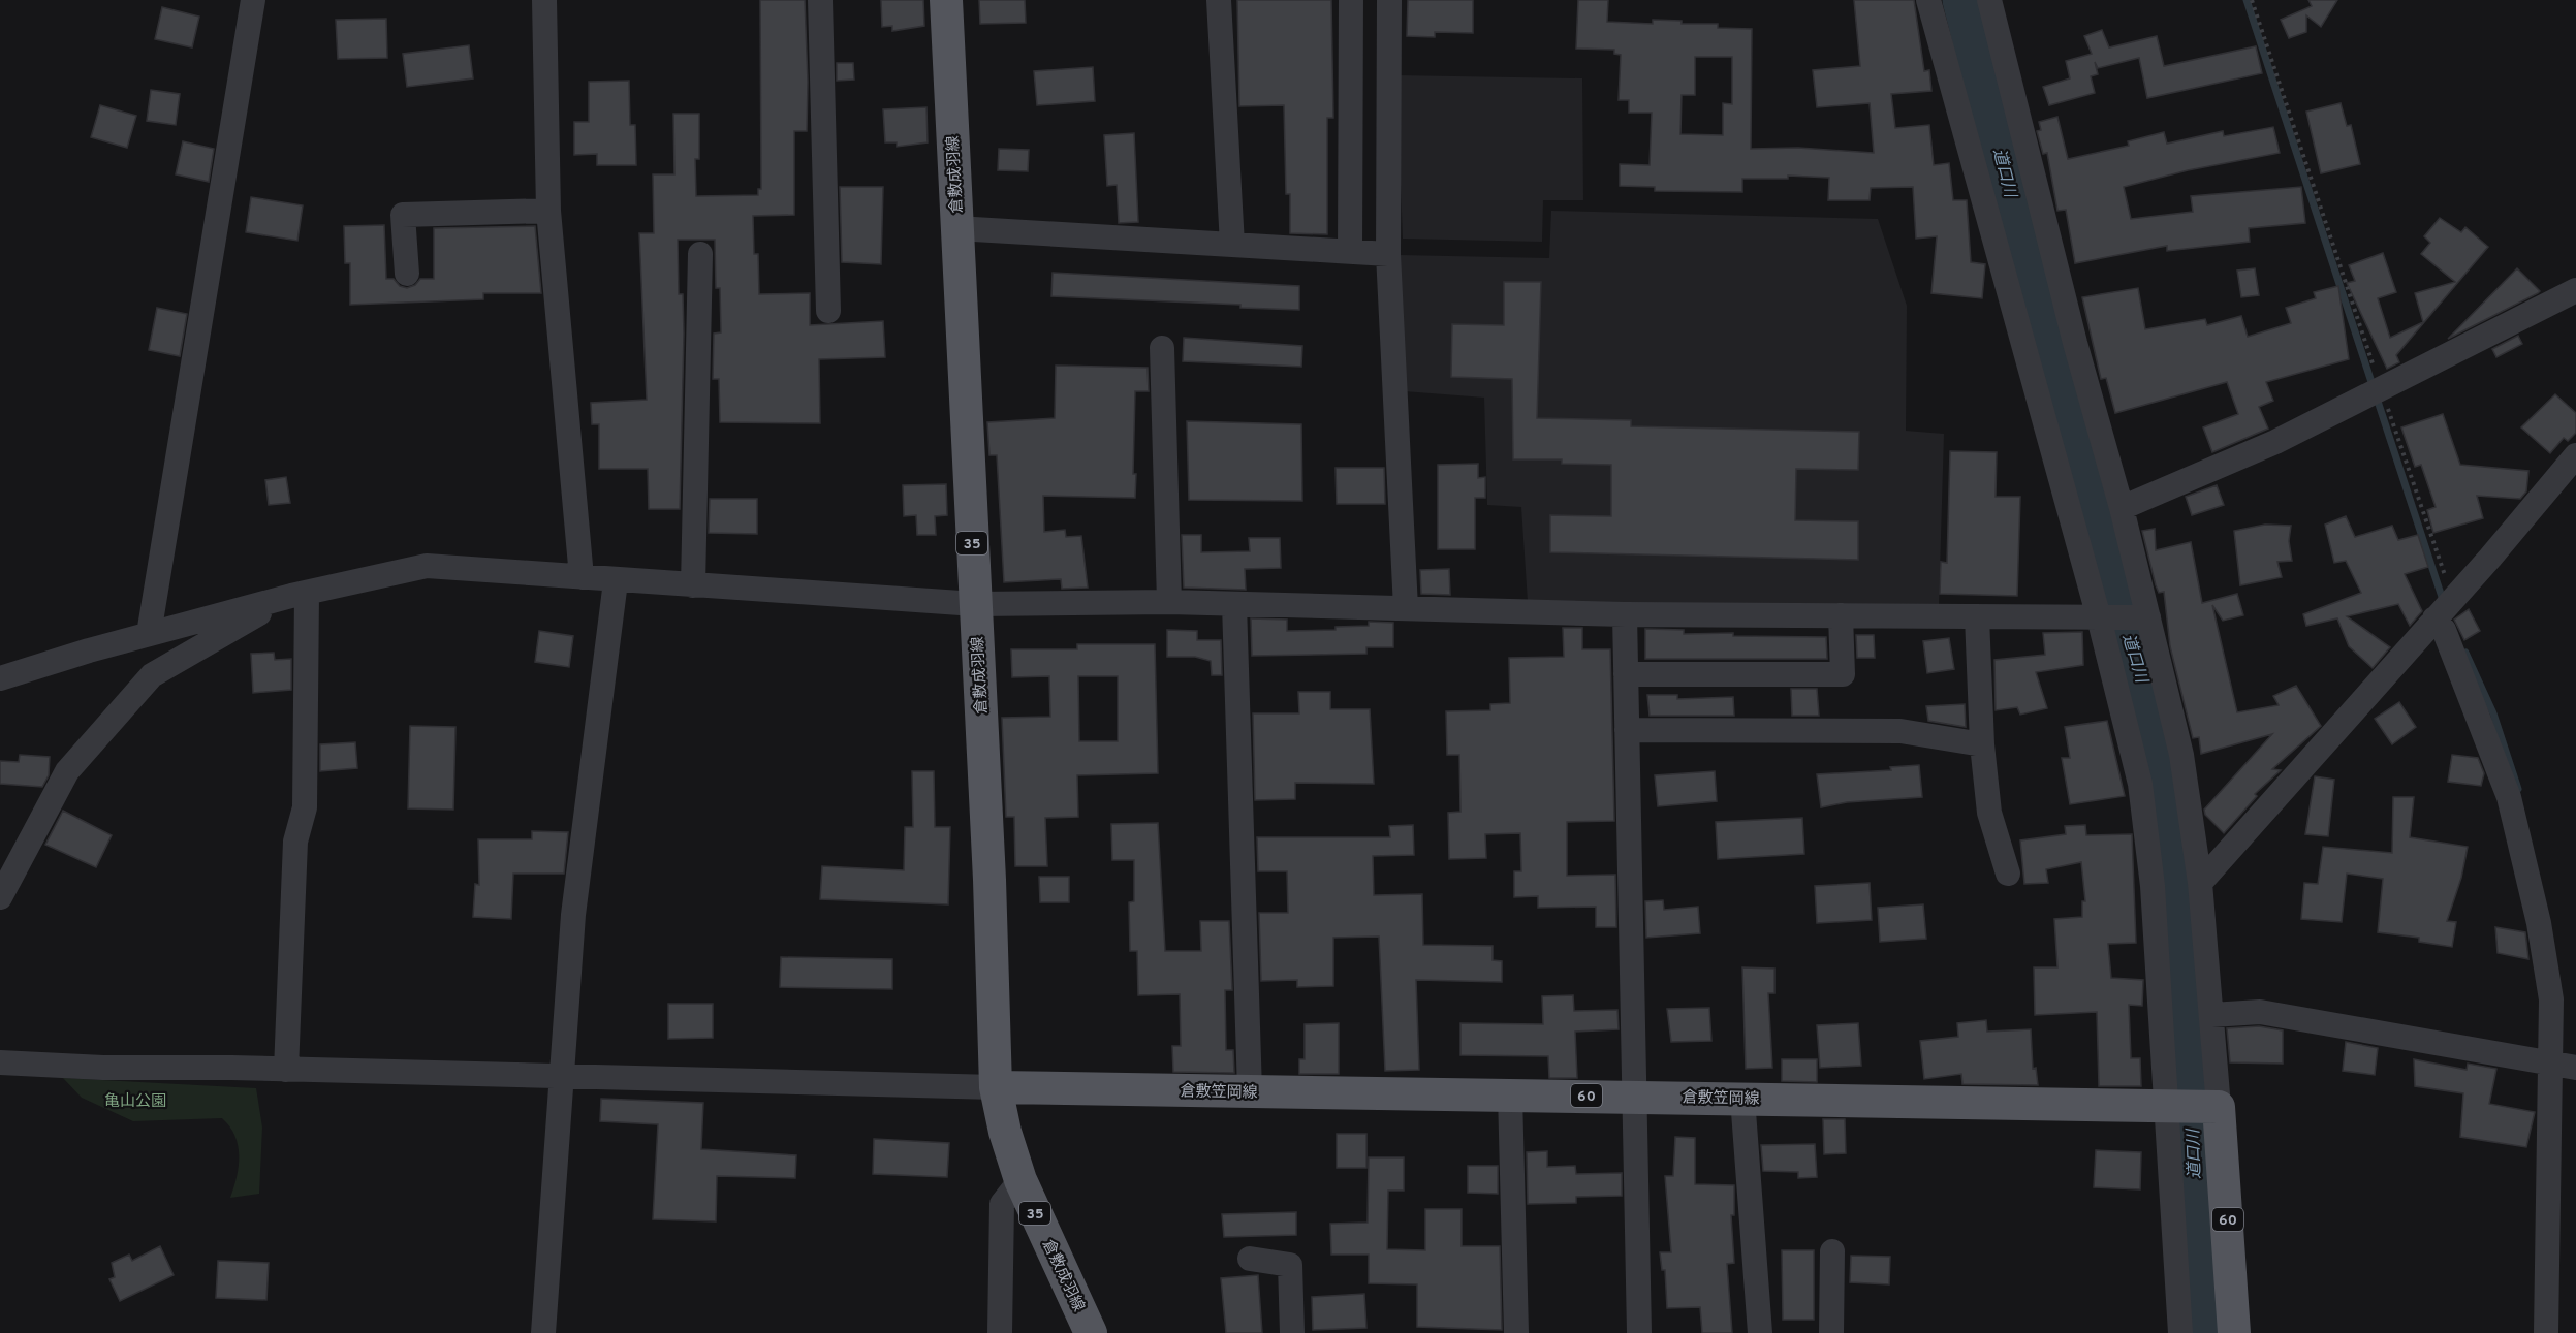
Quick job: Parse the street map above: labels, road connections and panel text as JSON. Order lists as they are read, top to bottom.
{
  "streets": {
    "main road": [
      "倉敷成羽線",
      "35",
      "倉敷笠岡線",
      "60"
    ]
  },
  "crossings": [
    ["倉敷成羽線", "倉敷笠岡線"],
    ["倉敷笠岡線", "60"]
  ],
  "water": ["道口川"],
  "parks": ["亀山公園"]
}
